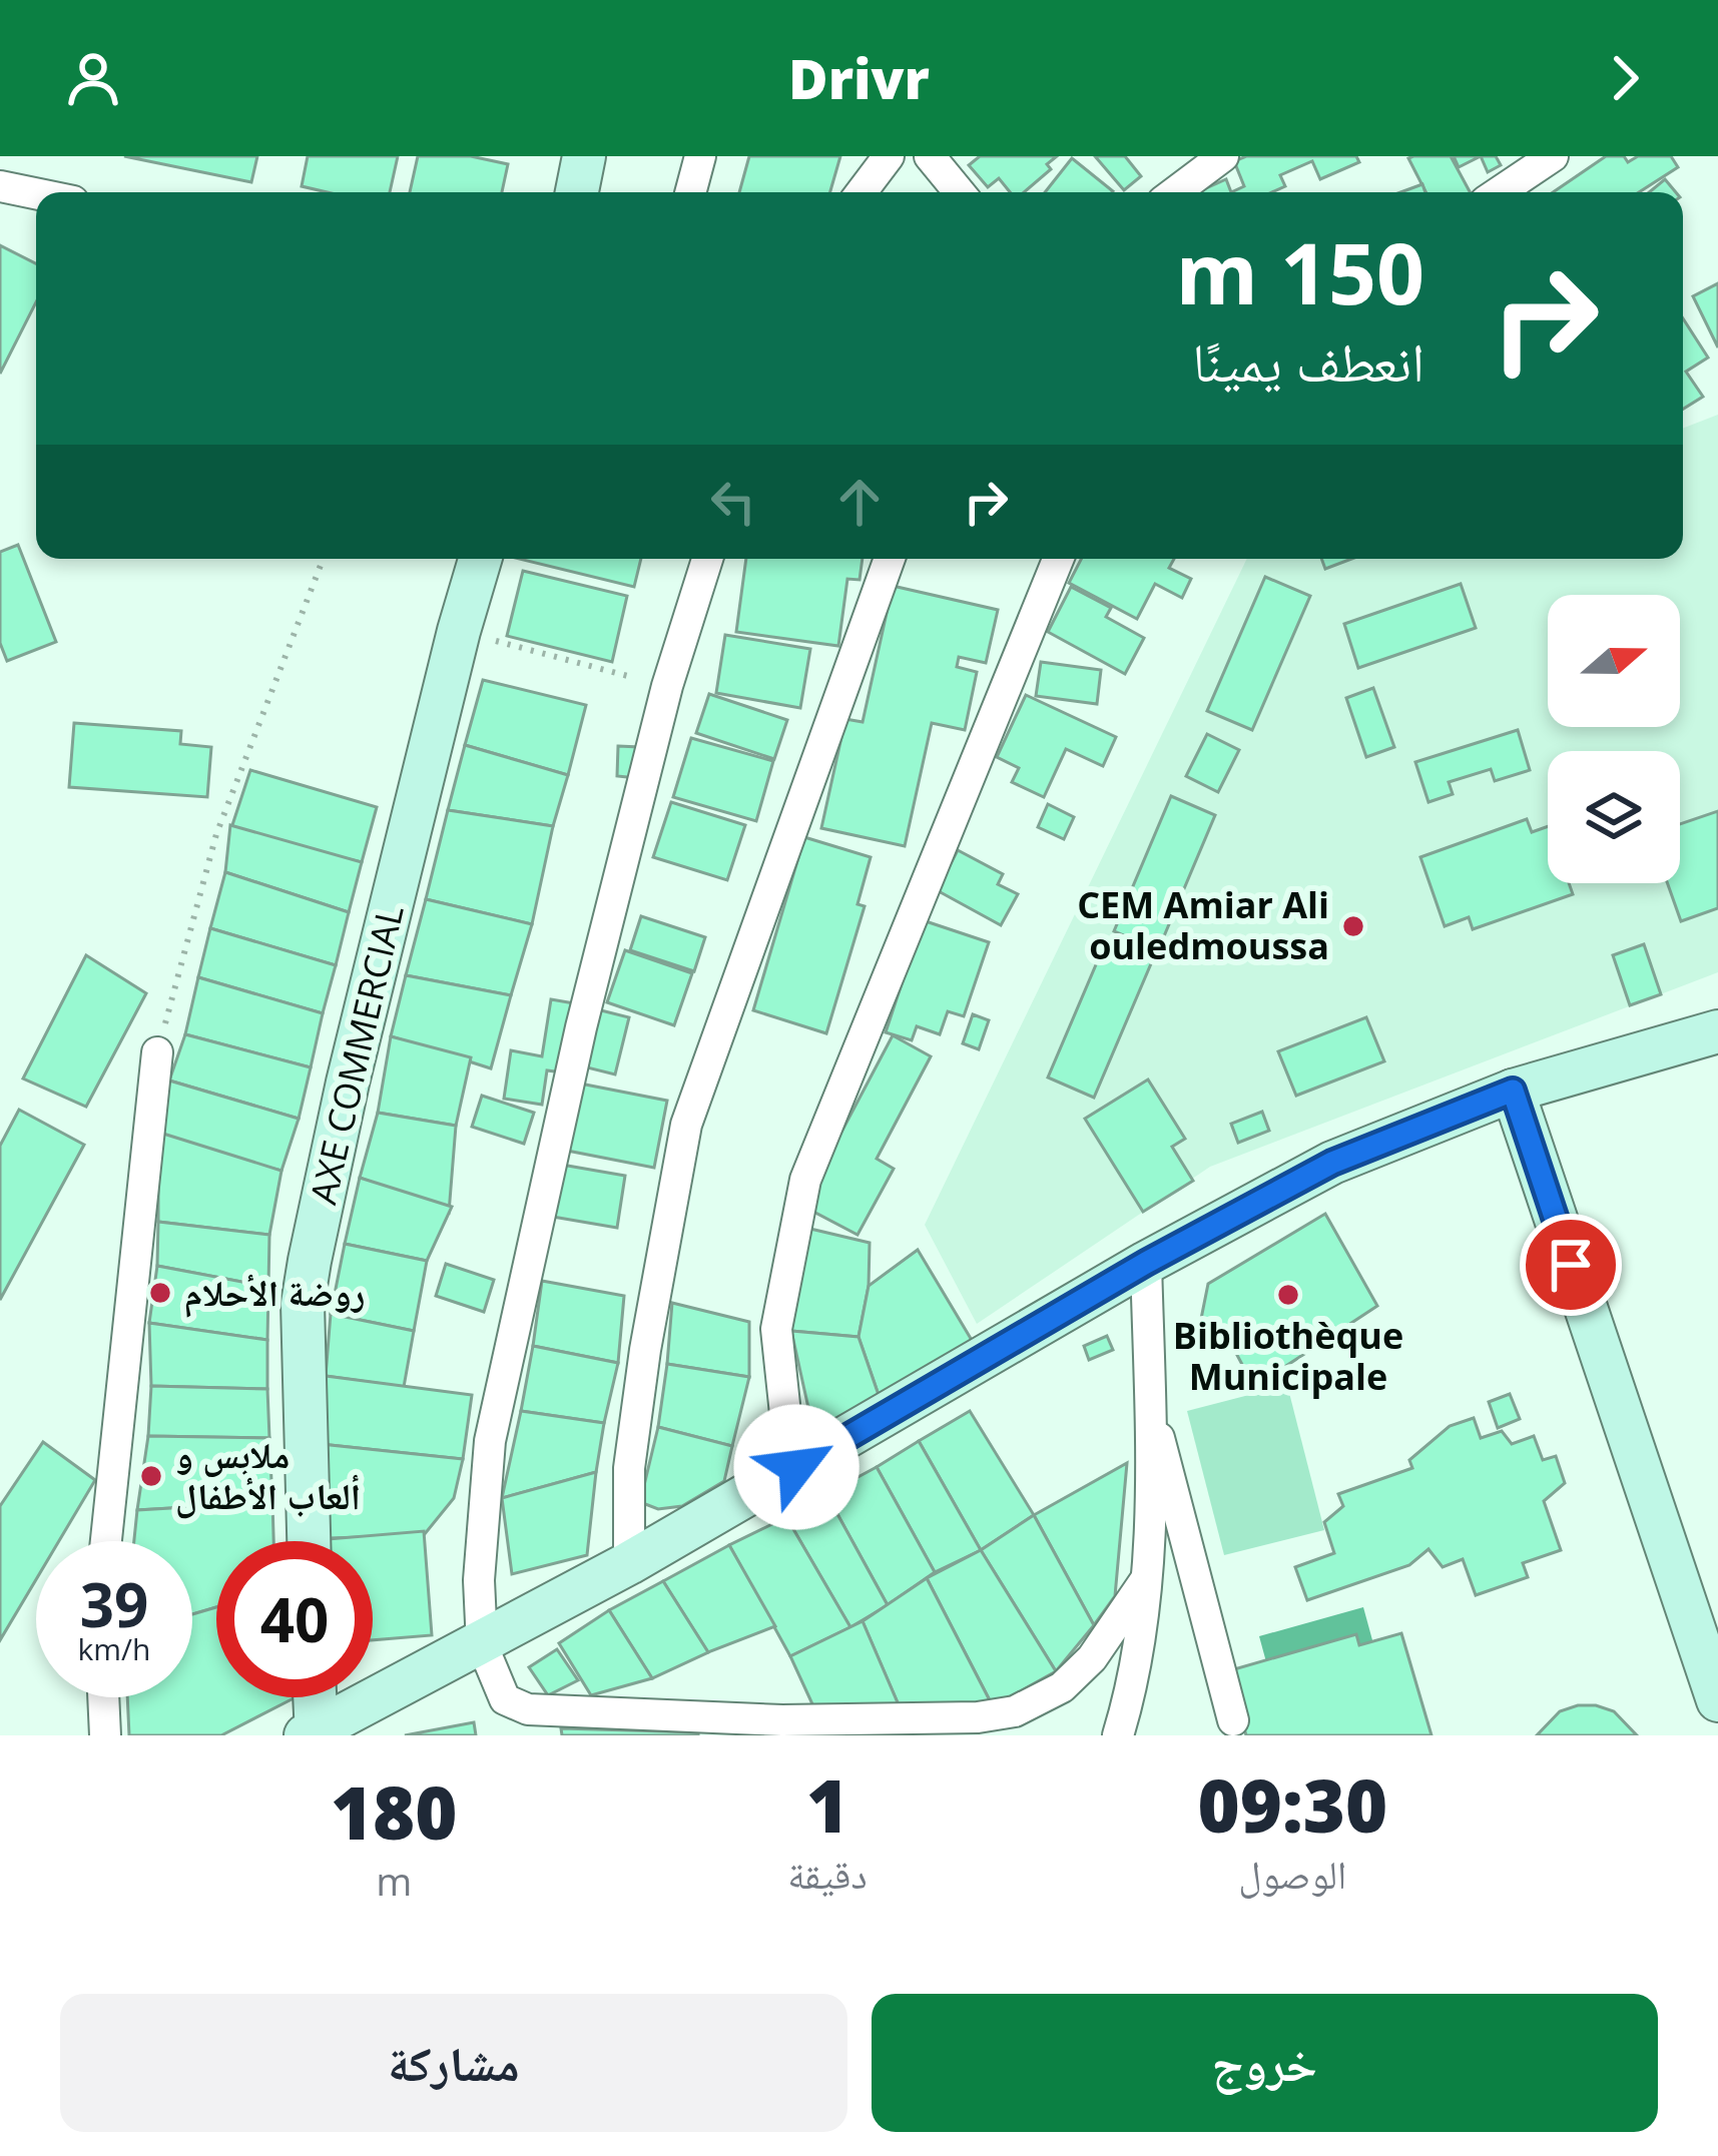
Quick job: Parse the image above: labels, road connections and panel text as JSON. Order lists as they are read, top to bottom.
{
  "streets": {
    "street": ["AXE COMMERCIAL"]
  },
  "places": [
    "CEM Amiar Ali ouledmoussa",
    "روضة الأحلام",
    "Bibliothèque Municipale",
    "ملابس و ألعاب الأطفال"
  ],
  "north": "right",
  "page": {
    "header": "Drivr",
    "turn": ["150 m", "انعطف يمينًا"],
    "speed": "39 km/h",
    "limit": "40",
    "eta": [
      "09:30",
      "الوصول",
      "1",
      "دقيقة",
      "180",
      "m"
    ],
    "buttons": ["خروج", "مشاركة"]
  }
}
